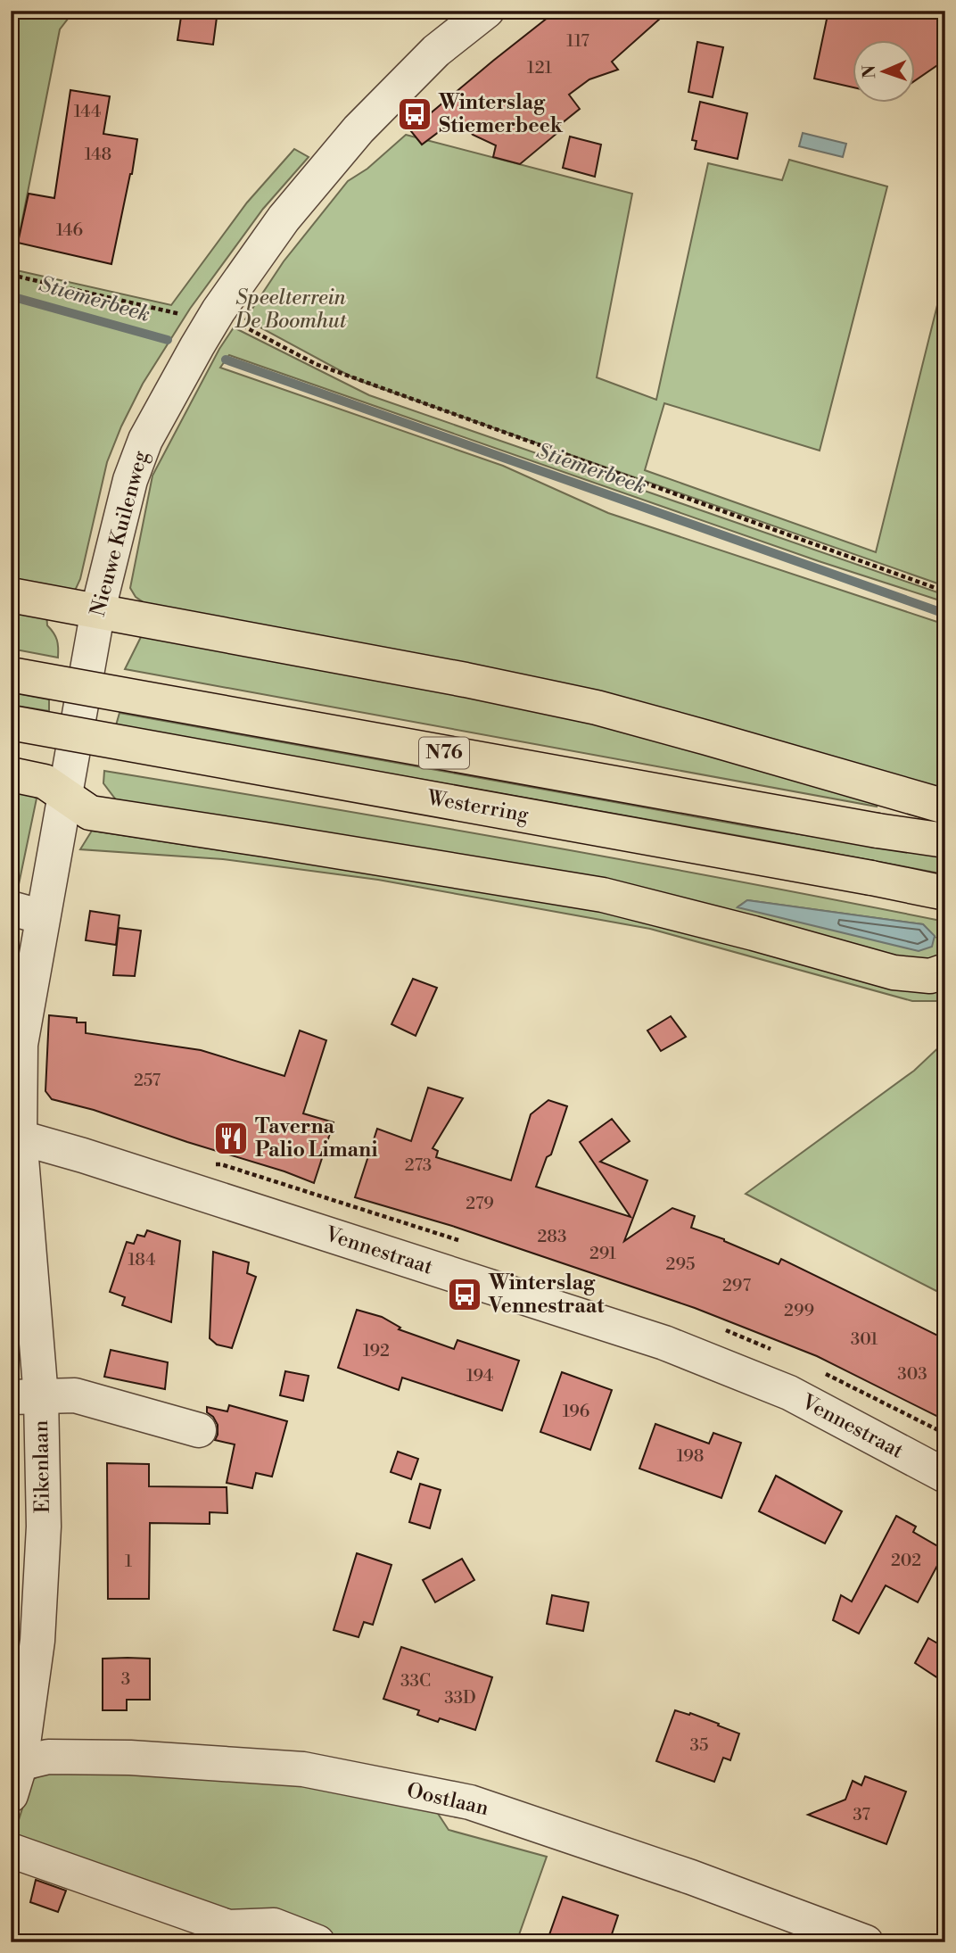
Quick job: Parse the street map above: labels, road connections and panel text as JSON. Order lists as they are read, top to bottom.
{
  "streets": {
    "highway": ["N76", "Westerring"],
    "street": [
      "Nieuwe Kuilenweg",
      "Vennestraat",
      "Eikenlaan",
      "Oostlaan"
    ]
  },
  "crossings": [
    ["Nieuwe Kuilenweg", "Vennestraat"],
    ["Nieuwe Kuilenweg", "Eikenlaan"],
    ["Vennestraat", "Eikenlaan"],
    ["Eikenlaan", "Oostlaan"]
  ],
  "water": ["Stiemerbeek"],
  "parks": ["Speelterrein De Boomhut"],
  "places": {
    "bus stop": ["Winterslag Stiemerbeek", "Winterslag Vennestraat"],
    "restaurant": ["Taverna Palio Limani"]
  },
  "house_numbers": [
    "117",
    "121",
    "144",
    "148",
    "146",
    "257",
    "273",
    "279",
    "283",
    "291",
    "184",
    "295",
    "297",
    "299",
    "301",
    "192",
    "303",
    "194",
    "196",
    "198",
    "202",
    "1",
    "3",
    "33C",
    "33D",
    "35",
    "37"
  ],
  "north": "left"
}
